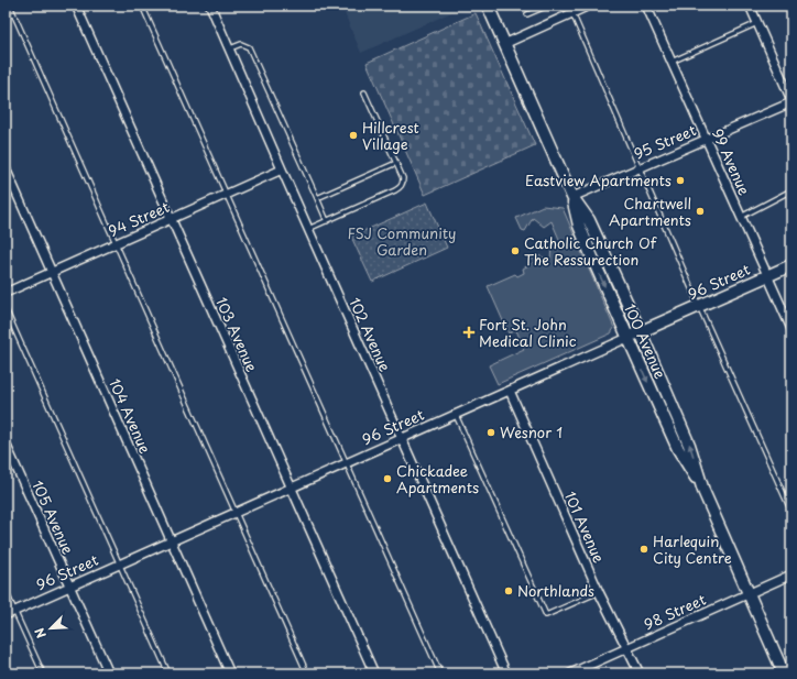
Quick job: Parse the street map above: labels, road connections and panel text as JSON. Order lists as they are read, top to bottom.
{
  "streets": {
    "main road": ["96 Street", "100 Avenue"],
    "street": [
      "95 Street",
      "99 Avenue",
      "94 Street",
      "103 Avenue",
      "102 Avenue",
      "104 Avenue",
      "105 Avenue",
      "101 Avenue",
      "98 Street"
    ]
  },
  "crossings": [
    ["95 Street", "99 Avenue"],
    ["95 Street", "100 Avenue"],
    ["99 Avenue", "96 Street"],
    ["94 Street", "103 Avenue"],
    ["94 Street", "102 Avenue"],
    ["94 Street", "104 Avenue"],
    ["96 Street", "103 Avenue"],
    ["96 Street", "102 Avenue"],
    ["96 Street", "100 Avenue"],
    ["96 Street", "104 Avenue"],
    ["96 Street", "105 Avenue"],
    ["96 Street", "101 Avenue"],
    ["100 Avenue", "98 Street"],
    ["101 Avenue", "98 Street"]
  ],
  "parks": ["FSJ Community Garden"],
  "places": {
    "other": [
      "Hillcrest Village",
      "Eastview Apartments",
      "Chartwell Apartments",
      "Catholic Church Of The Ressurection",
      "Wesnor 1",
      "Chickadee Apartments",
      "Harlequin City Centre",
      "Northlands"
    ],
    "health": ["Fort St. John Medical Clinic"]
  },
  "north": "bottom left"
}
